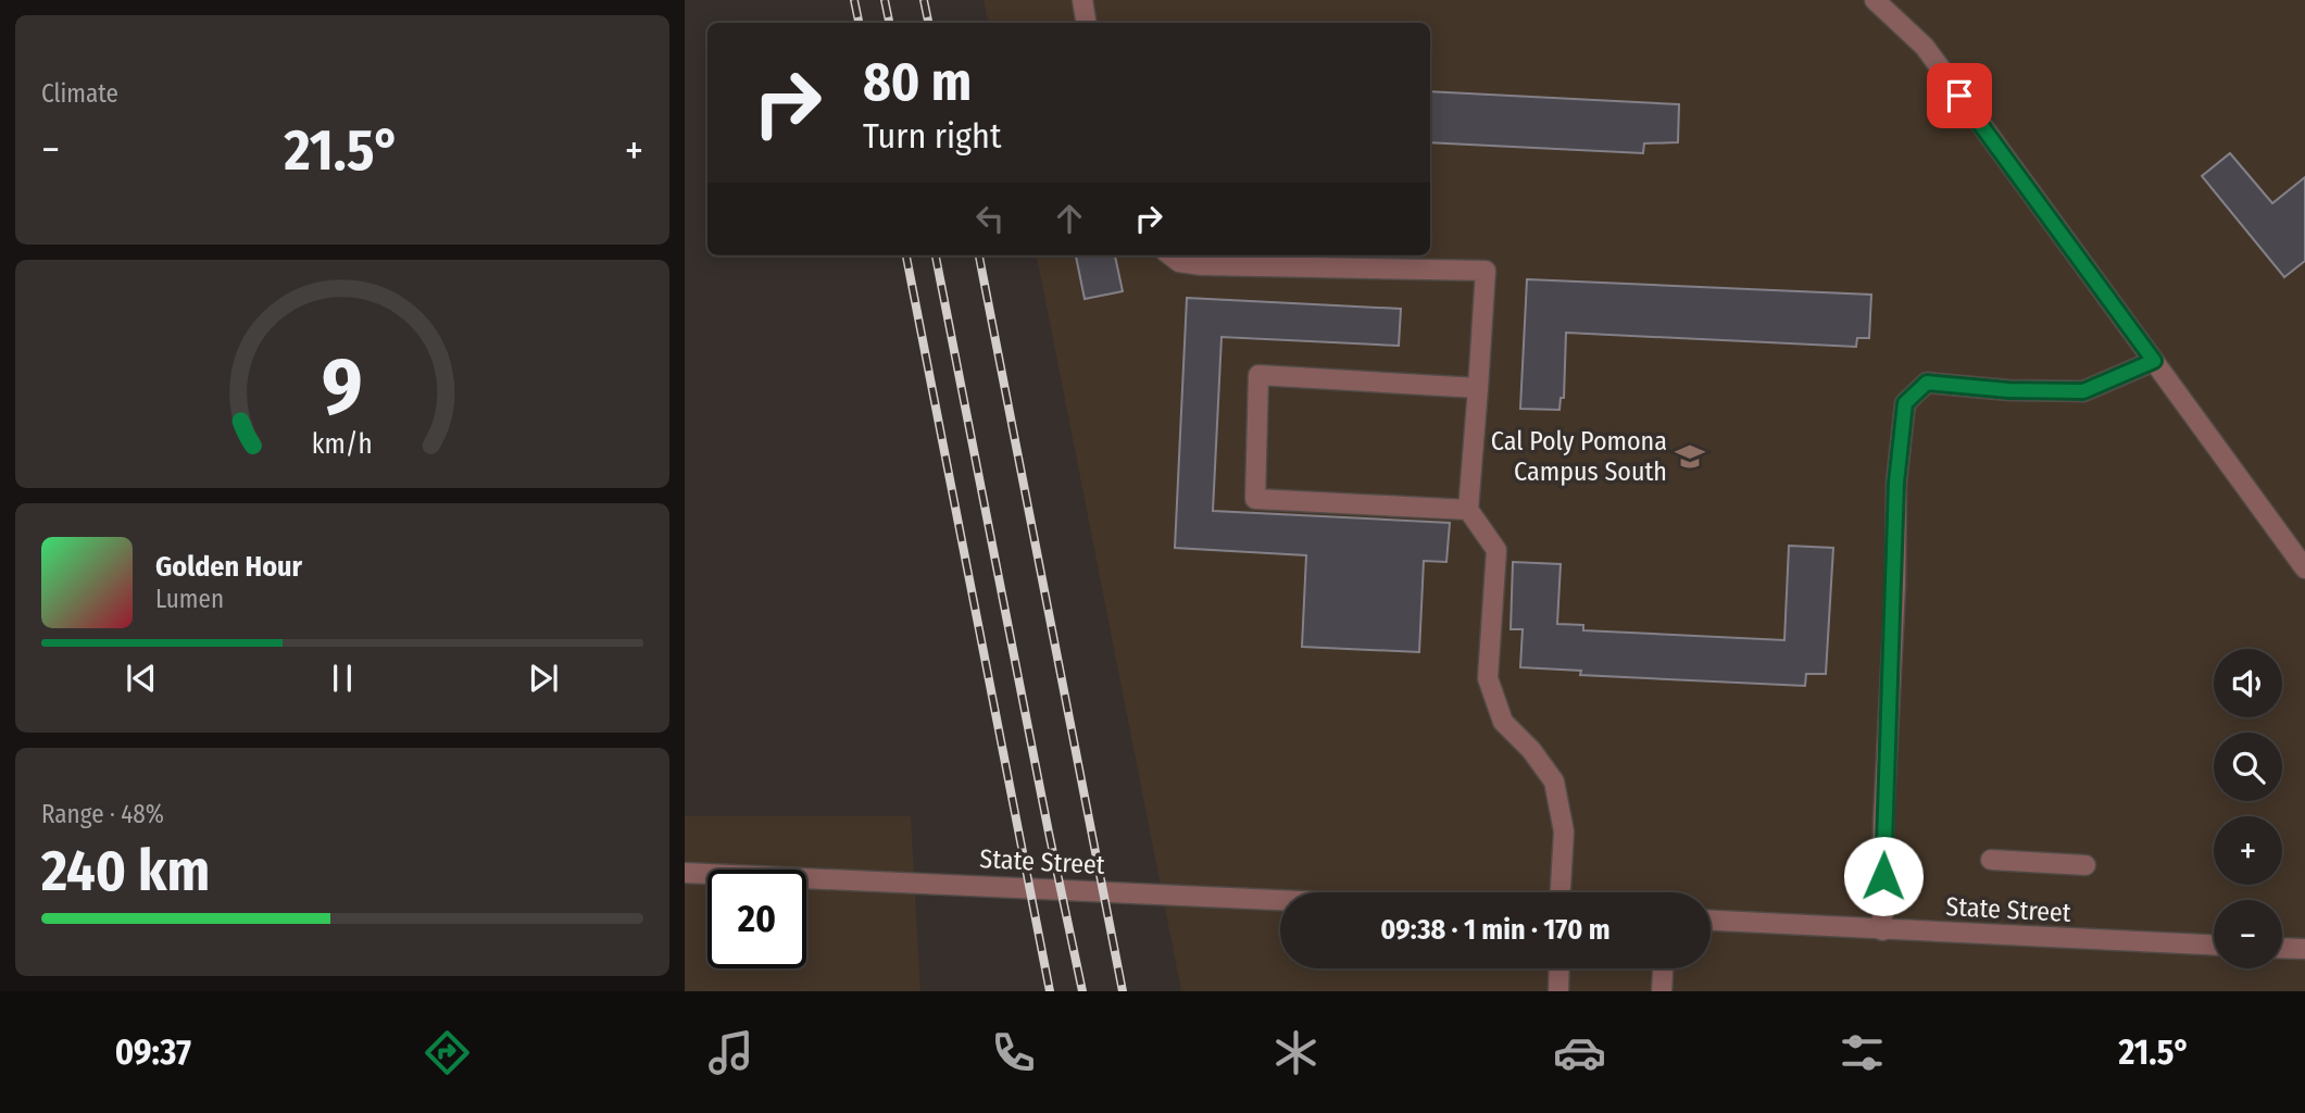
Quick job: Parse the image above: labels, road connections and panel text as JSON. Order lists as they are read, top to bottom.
{
  "streets": {
    "street": ["State Street"]
  },
  "places": {
    "school or university": ["Cal Poly Pomona Campus South"]
  },
  "page": {
    "tile": [
      "Climate",
      ["Range · 48%", "240 km"]
    ],
    "turn": ["80 m", "Turn right"],
    "heat": ["−", "21.5°", "+"],
    "song": ["Golden Hour", "Lumen"],
    "map_buttons": ["+", "−"],
    "limit": "20",
    "trip": "09:38 · 1 min · 170 m",
    "tabs": ["09:37", "21.5°"],
    "gauge": ["9", "km/h"]
  }
}
